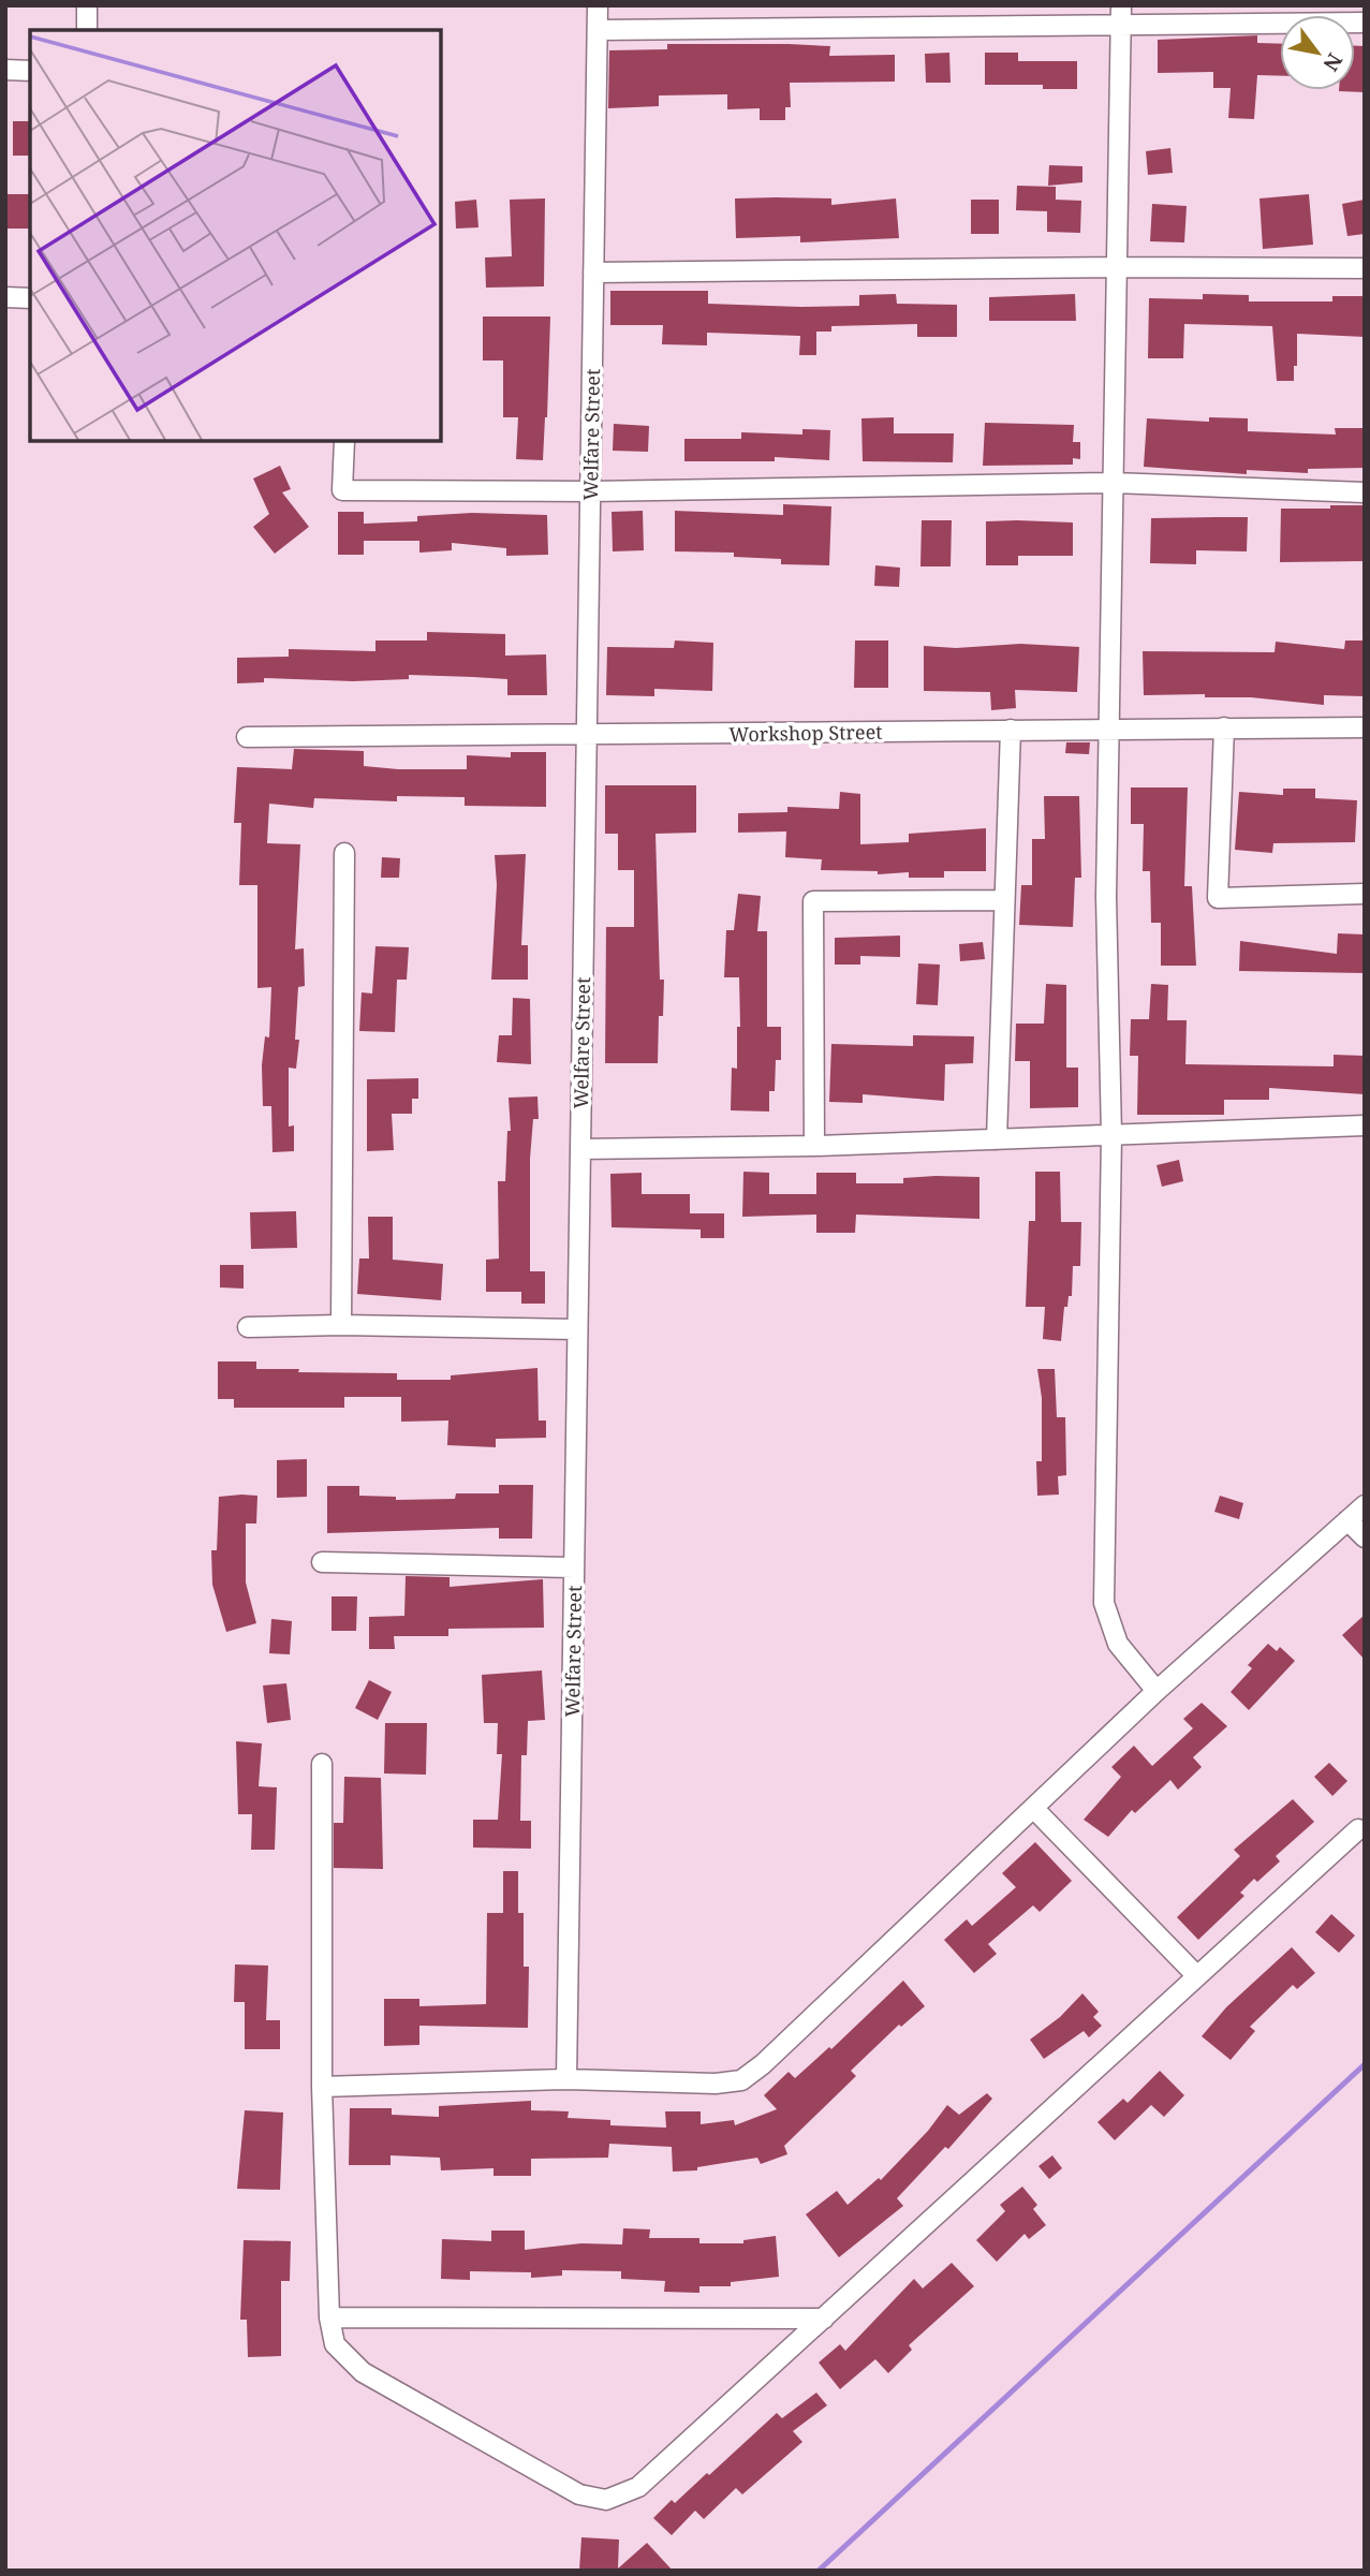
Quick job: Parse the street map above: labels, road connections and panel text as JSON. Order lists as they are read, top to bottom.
{
  "streets": {
    "street": ["Welfare Street", "Workshop Street"]
  },
  "crossings": [
    ["Welfare Street", "Workshop Street"]
  ],
  "north": "bottom right"
}
